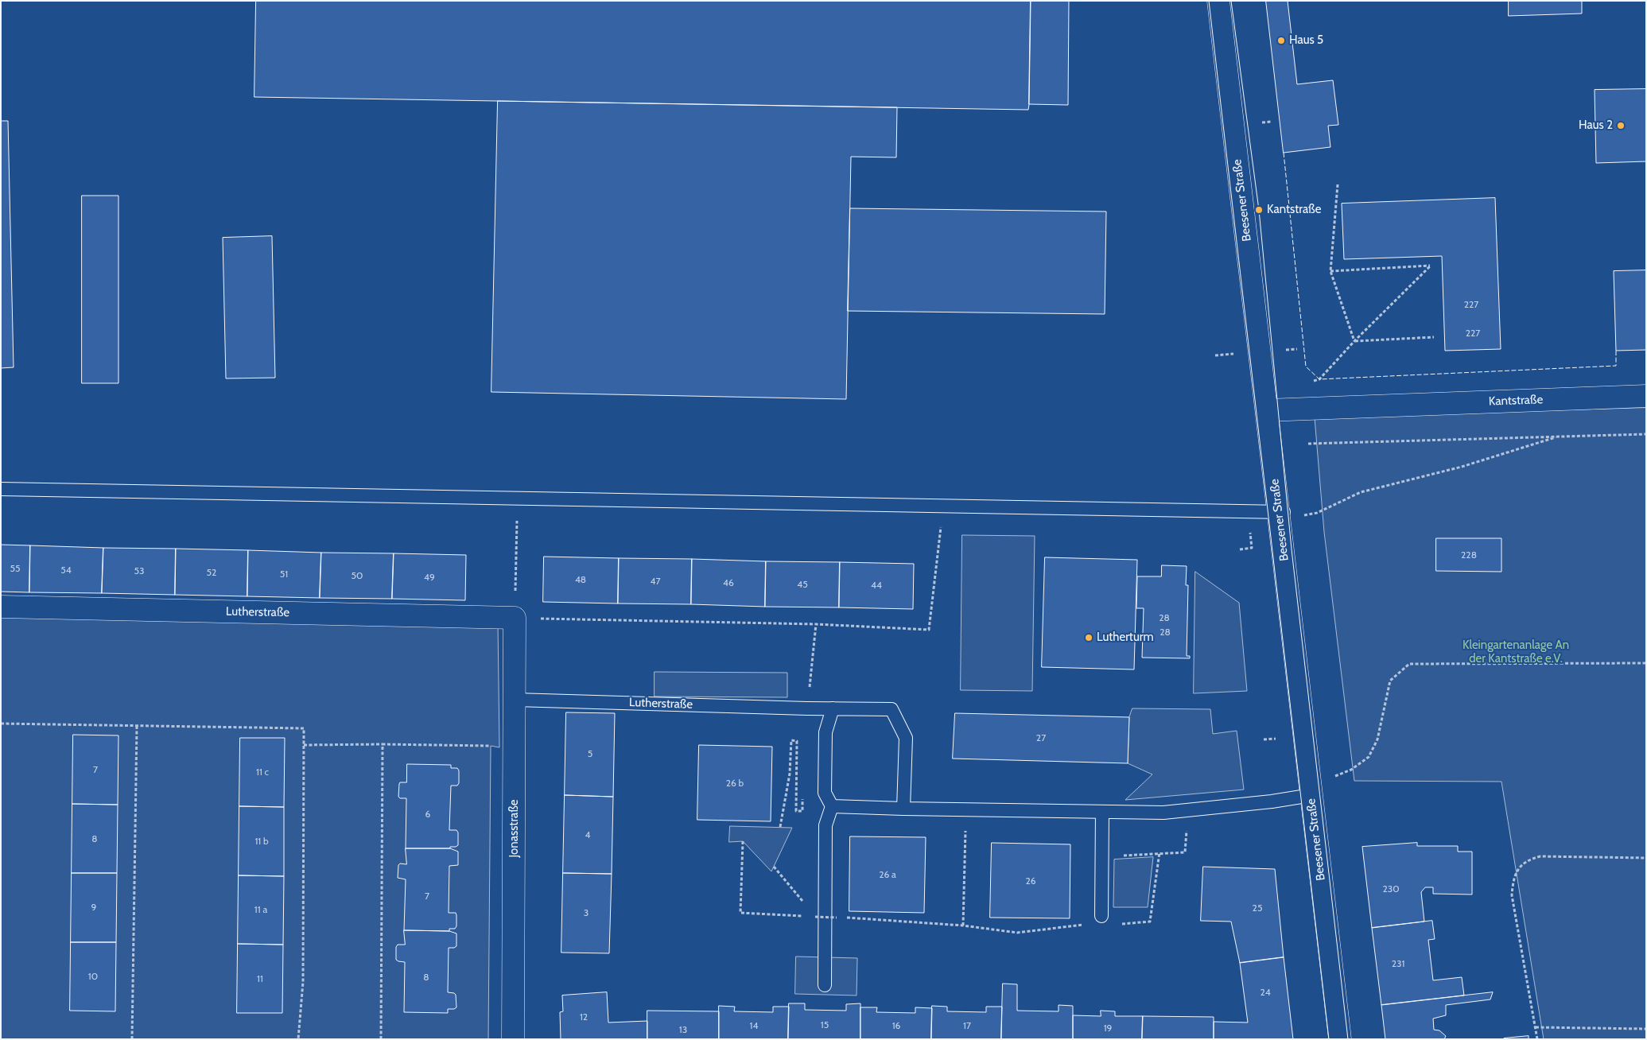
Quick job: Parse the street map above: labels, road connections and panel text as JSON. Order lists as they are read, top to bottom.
{
  "streets": {
    "street": [
      "Beesener Straße",
      "Kantstraße",
      "Lutherstraße",
      "Jonasstraße"
    ]
  },
  "crossings": [
    ["Beesener Straße", "Kantstraße"],
    ["Lutherstraße", "Jonasstraße"]
  ],
  "parks": ["Kleingartenanlage An der Kantstraße e.V."],
  "places": [
    "Haus 5",
    "Haus 2",
    "Kantstraße",
    "Lutherturm"
  ],
  "house_numbers": [
    "227",
    "227",
    "228",
    "55",
    "54",
    "53",
    "52",
    "51",
    "50",
    "49",
    "48",
    "47",
    "46",
    "45",
    "44",
    "28",
    "28",
    "27",
    "5",
    "7",
    "11 c",
    "26 b",
    "6",
    "4",
    "8",
    "11 b",
    "26 a",
    "26",
    "230",
    "7",
    "9",
    "25",
    "11 a",
    "3",
    "231",
    "10",
    "8",
    "11",
    "24",
    "12",
    "15",
    "14",
    "16",
    "17",
    "19",
    "13"
  ]
}
